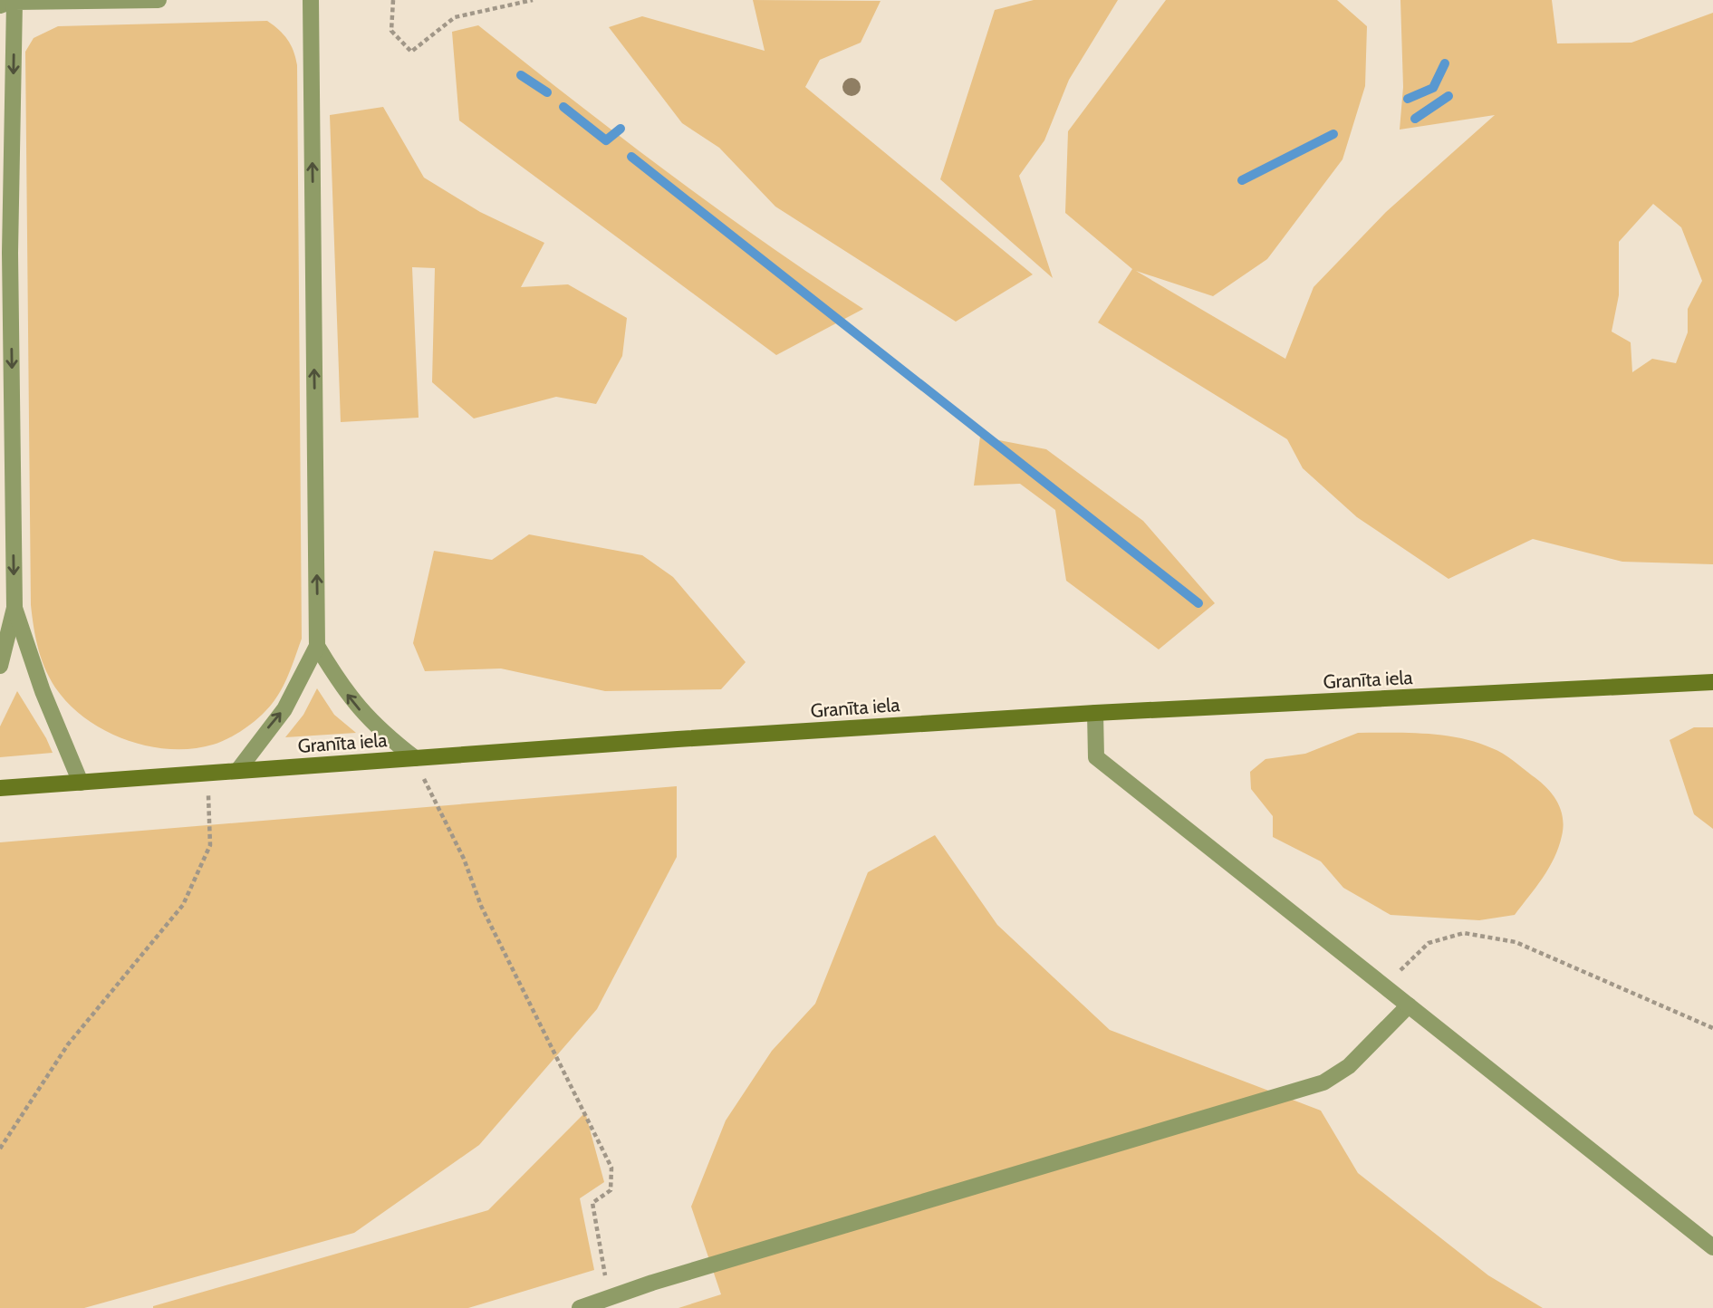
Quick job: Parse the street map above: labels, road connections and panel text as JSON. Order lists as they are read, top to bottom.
{
  "streets": {
    "main road": ["Granīta iela"]
  }
}
